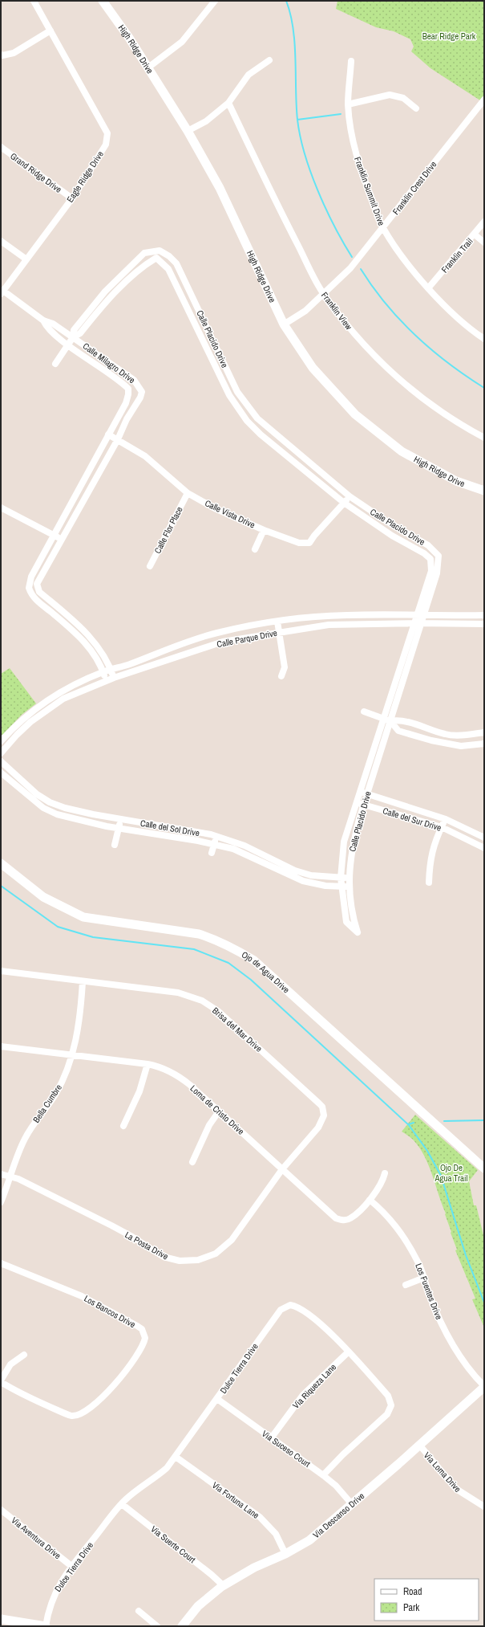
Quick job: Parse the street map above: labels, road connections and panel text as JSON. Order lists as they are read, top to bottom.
{
  "streets": {
    "street": [
      "High Ridge Drive",
      "Grand Ridge Drive",
      "Eagle Ridge Drive",
      "Franklin Crest Drive",
      "Franklin Summit Drive",
      "Franklin Trail",
      "Franklin View",
      "Calle Placido Drive",
      "Calle Milagro Drive",
      "Calle Vista Drive",
      "Calle Flor Place",
      "Calle Parque Drive",
      "Calle del Sur Drive",
      "Calle del Sol Drive",
      "Ojo de Agua Drive",
      "Brisa del Mar Drive",
      "Bella Cumbre",
      "Loma de Cristo Drive",
      "La Posta Drive",
      "Los Fuentes Drive",
      "Los Bancos Drive",
      "Dulce Tierra Drive",
      "Via Riqueza Lane",
      "Via Suceso Court",
      "Via Loma Drive",
      "Via Fortuna Lane",
      "Via Descanso Drive",
      "Via Aventura Drive",
      "Via Suerte Court"
    ]
  },
  "crossings": [
    ["High Ridge Drive", "Franklin Crest Drive"],
    ["Grand Ridge Drive", "Eagle Ridge Drive"],
    ["Eagle Ridge Drive", "Calle Milagro Drive"],
    ["Franklin Crest Drive", "Franklin Summit Drive"],
    ["Franklin Crest Drive", "Franklin View"],
    ["Franklin Summit Drive", "Franklin Trail"],
    ["Calle Placido Drive", "Calle Vista Drive"],
    ["Calle Placido Drive", "Calle Parque Drive"],
    ["Calle Placido Drive", "Calle del Sur Drive"],
    ["Calle Placido Drive", "Calle del Sol Drive"],
    ["Calle Milagro Drive", "Calle Vista Drive"],
    ["Calle Vista Drive", "Calle Flor Place"],
    ["Brisa del Mar Drive", "Bella Cumbre"],
    ["Brisa del Mar Drive", "Loma de Cristo Drive"],
    ["Brisa del Mar Drive", "La Posta Drive"],
    ["Bella Cumbre", "Loma de Cristo Drive"],
    ["Bella Cumbre", "La Posta Drive"],
    ["Loma de Cristo Drive", "La Posta Drive"],
    ["Loma de Cristo Drive", "Los Fuentes Drive"],
    ["Los Fuentes Drive", "Via Descanso Drive"],
    ["Dulce Tierra Drive", "Via Riqueza Lane"],
    ["Dulce Tierra Drive", "Via Suceso Court"],
    ["Dulce Tierra Drive", "Via Fortuna Lane"],
    ["Dulce Tierra Drive", "Via Aventura Drive"],
    ["Dulce Tierra Drive", "Via Suerte Court"],
    ["Via Riqueza Lane", "Via Suceso Court"],
    ["Via Suceso Court", "Via Descanso Drive"],
    ["Via Loma Drive", "Via Descanso Drive"],
    ["Via Fortuna Lane", "Via Descanso Drive"],
    ["Via Descanso Drive", "Via Suerte Court"]
  ],
  "parks": ["Bear Ridge Park", "Ojo De Agua Trail"],
  "legend": ["Road", "Park"]
}
